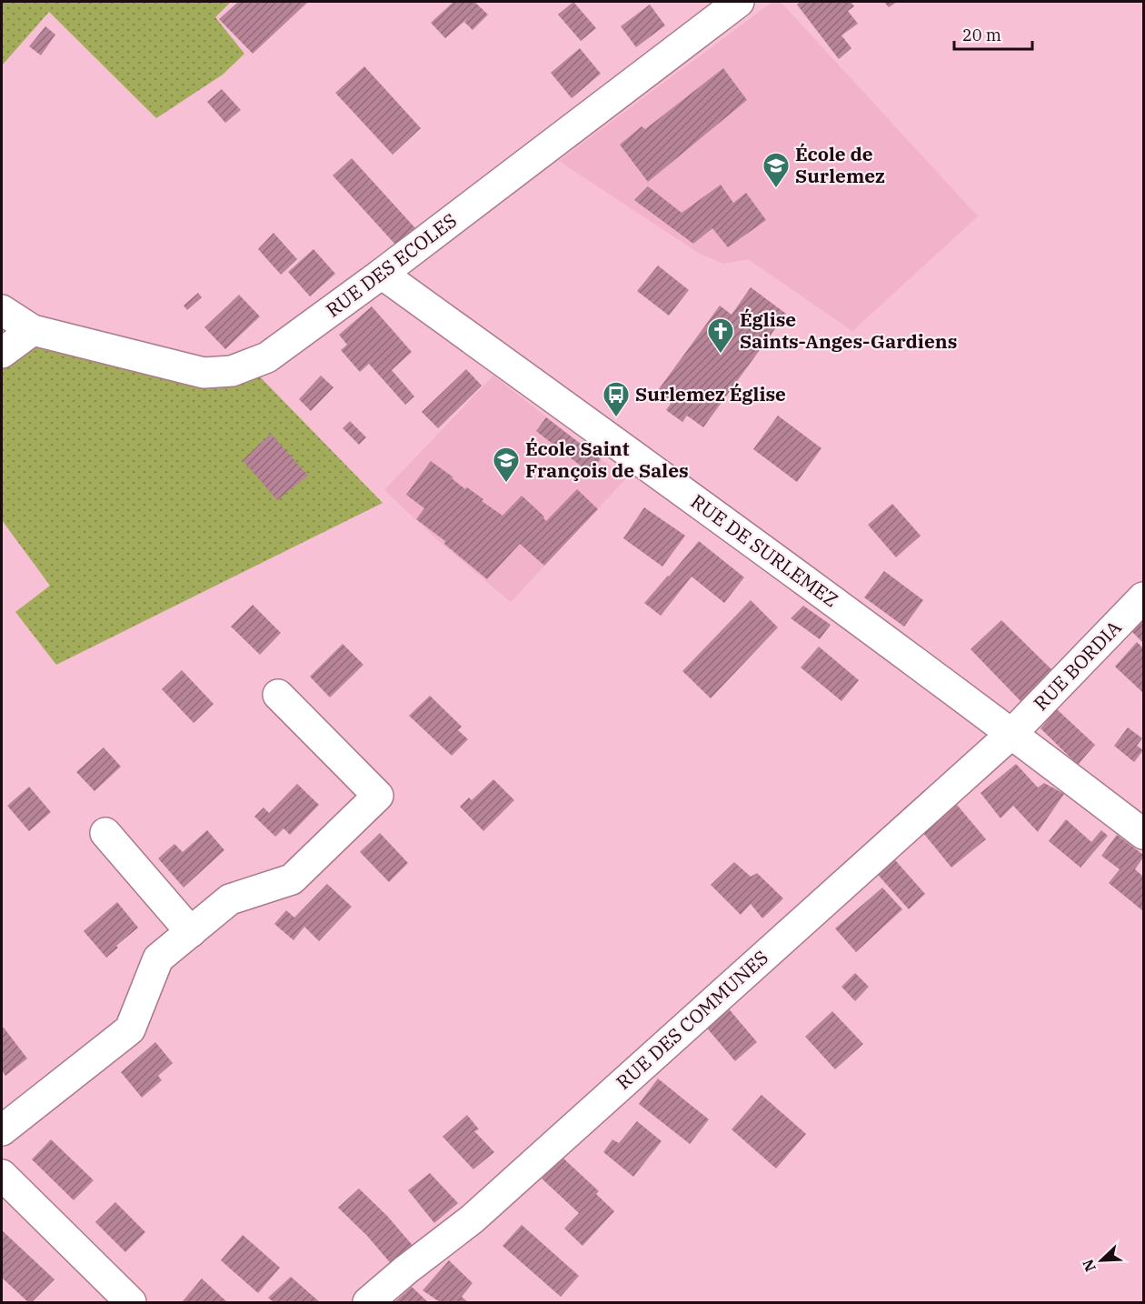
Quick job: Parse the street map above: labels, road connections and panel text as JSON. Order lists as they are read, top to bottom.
{
  "streets": {
    "street": [
      "RUE DES ECOLES",
      "RUE DE SURLEMEZ",
      "RUE BORDIA",
      "RUE DES COMMUNES"
    ]
  },
  "crossings": [
    ["RUE DES ECOLES", "RUE DE SURLEMEZ"],
    ["RUE DE SURLEMEZ", "RUE BORDIA"],
    ["RUE DE SURLEMEZ", "RUE DES COMMUNES"],
    ["RUE BORDIA", "RUE DES COMMUNES"]
  ],
  "places": {
    "school or university": ["École de Surlemez", "École Saint François de Sales"],
    "church": ["Église Saints-Anges-Gardiens"],
    "bus stop": ["Surlemez Église"]
  },
  "scale_bar": "20 m",
  "north": "bottom left"
}
